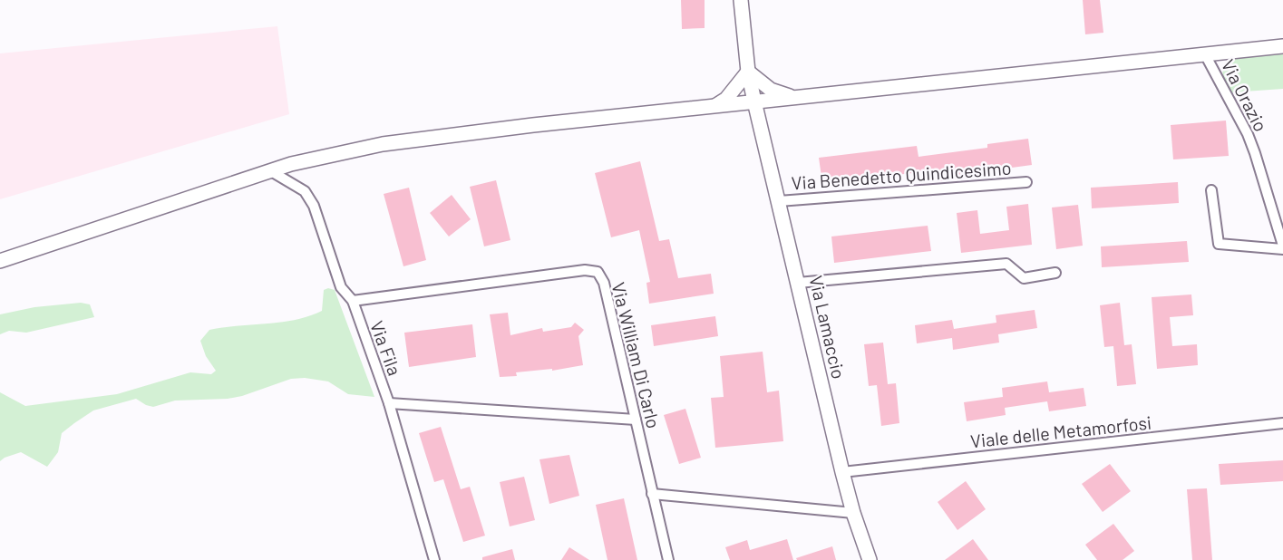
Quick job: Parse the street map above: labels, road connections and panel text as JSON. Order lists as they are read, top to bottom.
{
  "streets": {
    "main road": ["Via Lamaccio"],
    "street": [
      "Via Orazio",
      "Via Benedetto Quindicesimo",
      "Via Fila",
      "Via William Di Carlo",
      "Viale delle Metamorfosi"
    ]
  },
  "crossings": [
    ["Via Benedetto Quindicesimo", "Via Lamaccio"],
    ["Via Lamaccio", "Viale delle Metamorfosi"],
    ["Via Fila", "Via William Di Carlo"]
  ]
}
